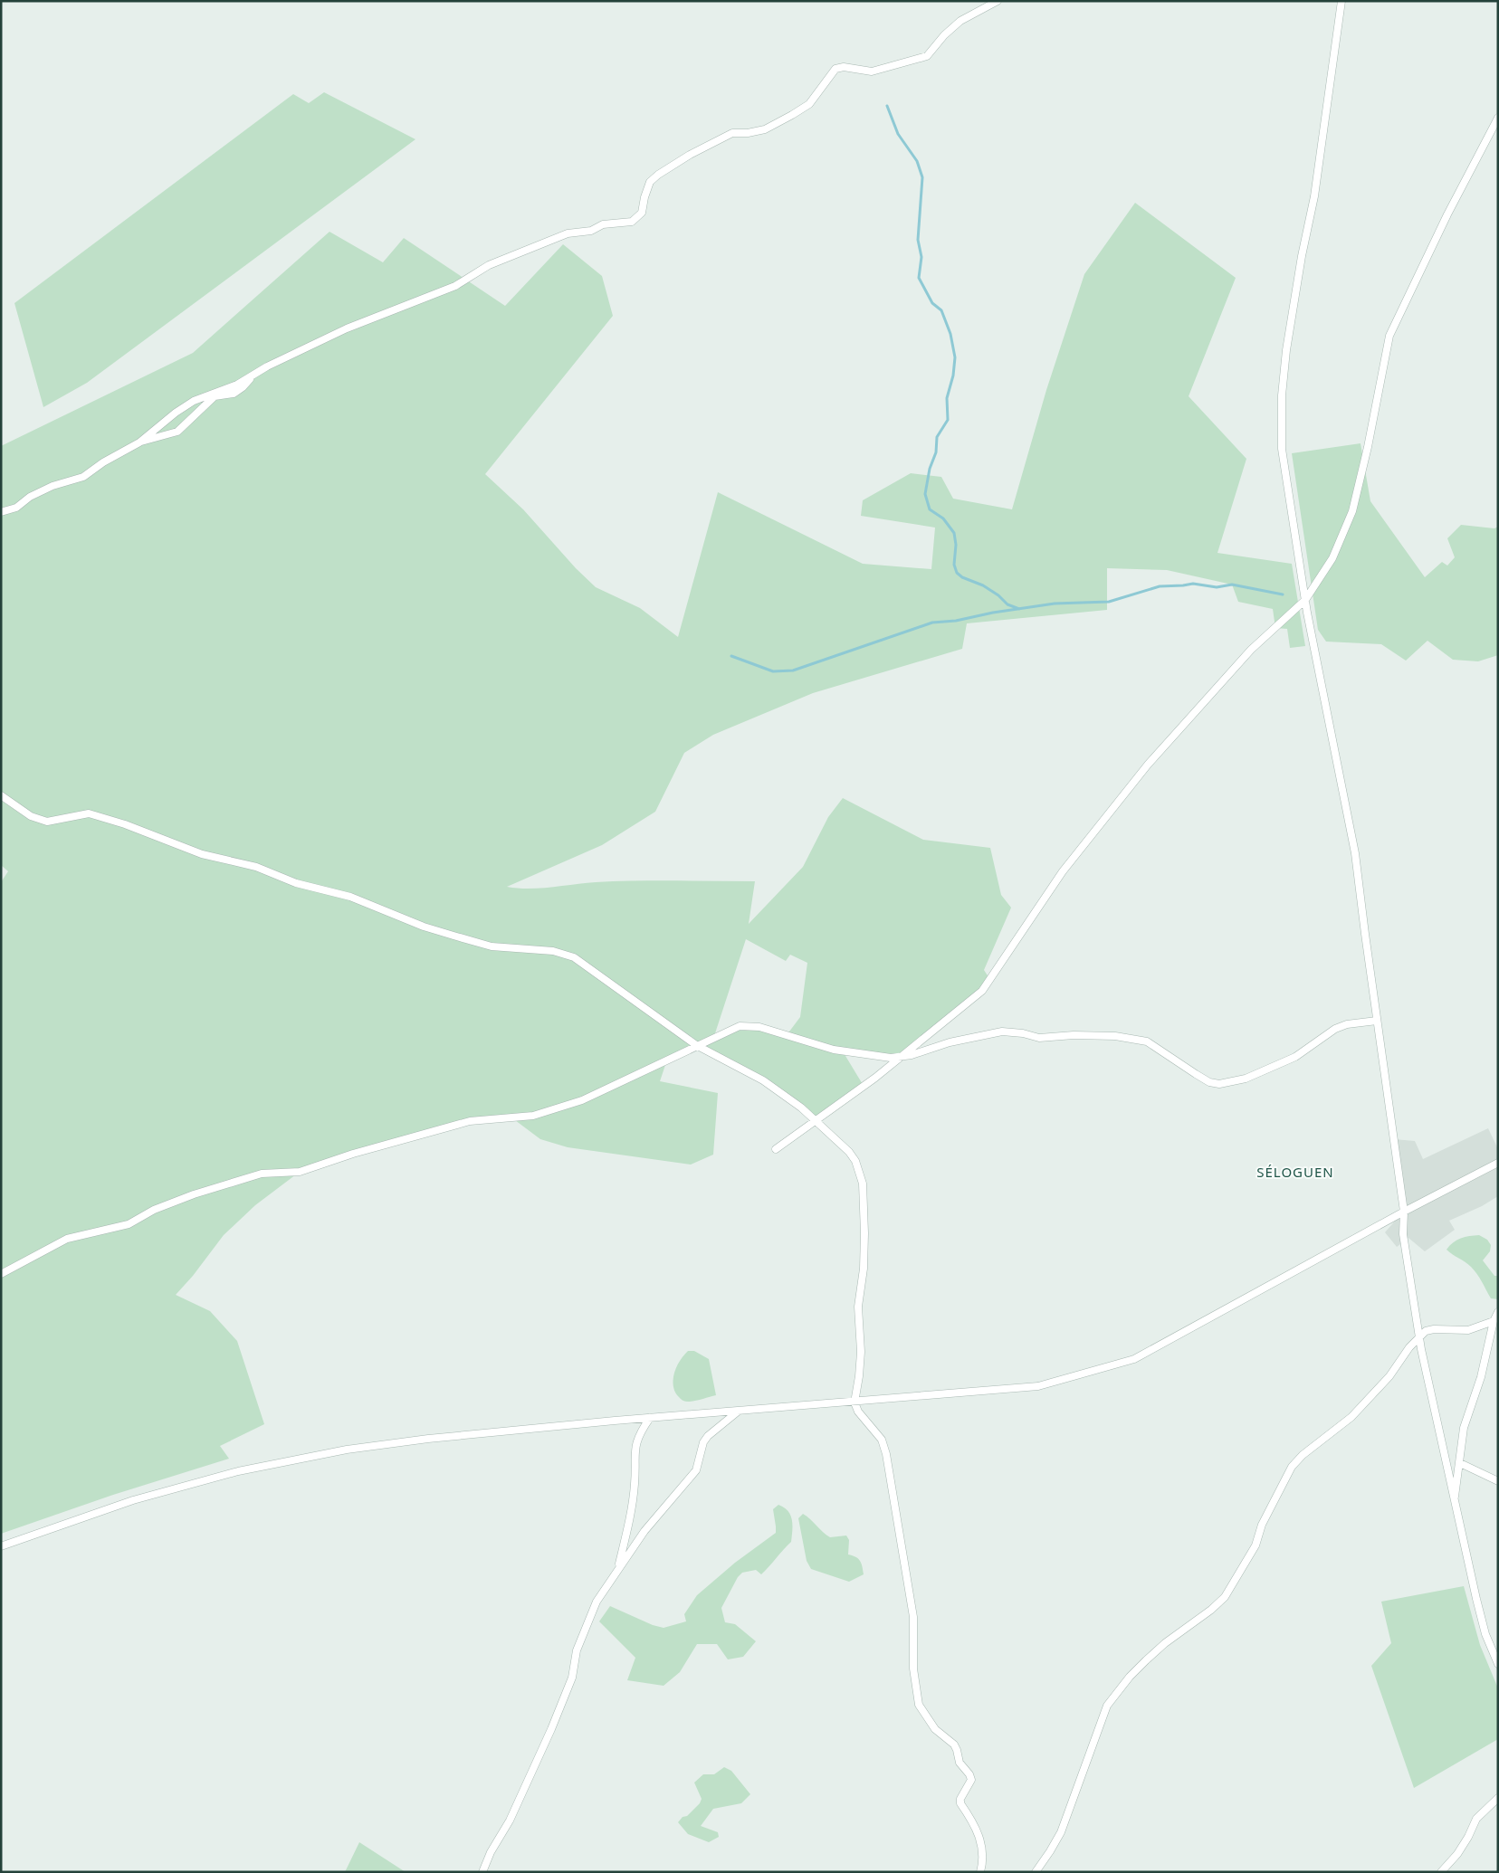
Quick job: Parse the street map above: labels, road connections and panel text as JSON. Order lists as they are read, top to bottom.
{
  "districts": ["SÉLOGUEN"]
}
